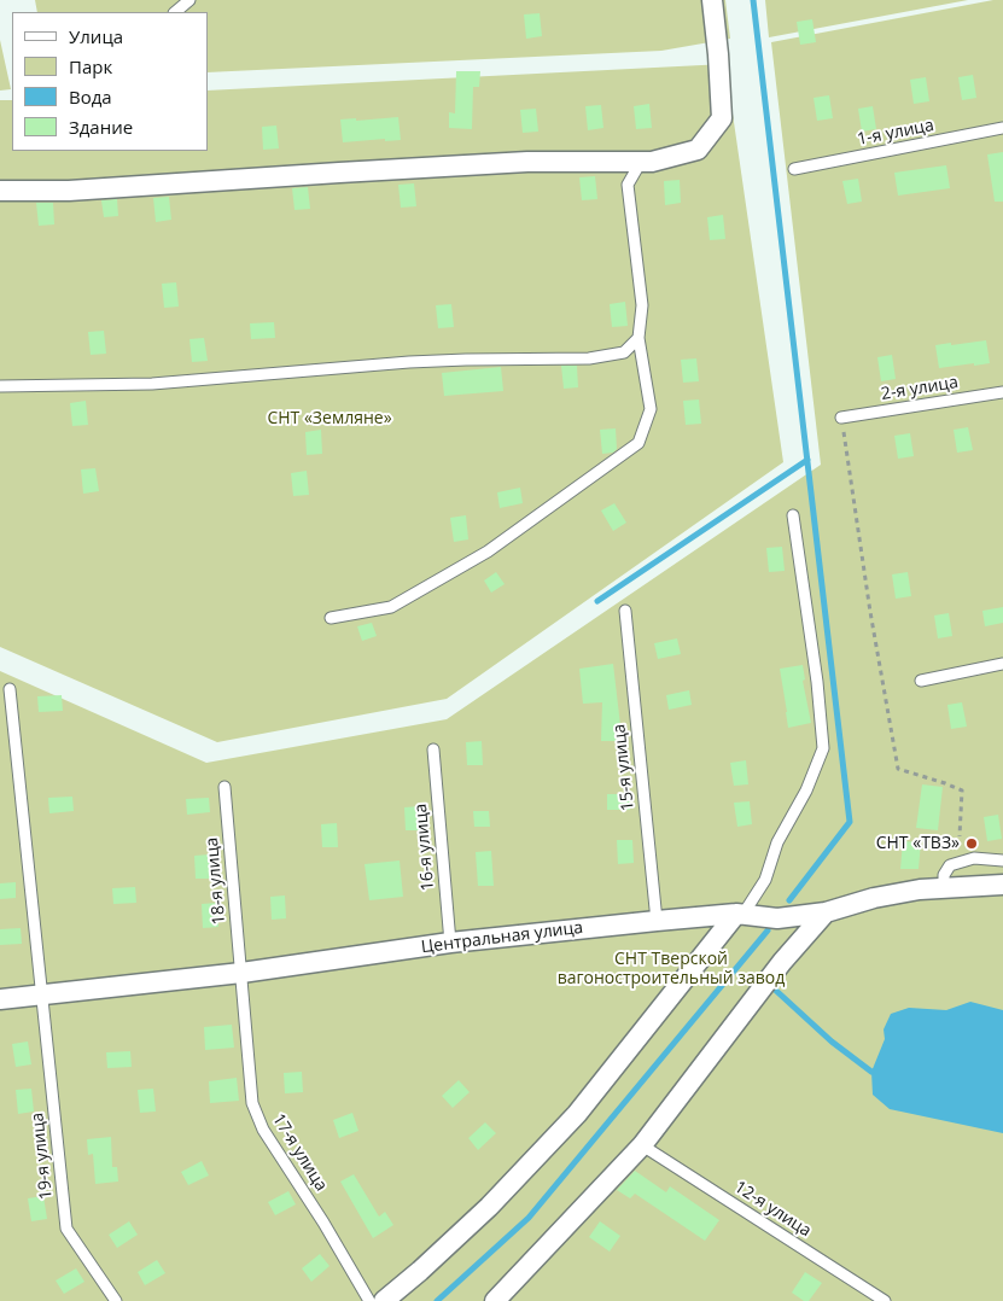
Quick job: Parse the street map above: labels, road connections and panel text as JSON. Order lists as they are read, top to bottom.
{
  "streets": {
    "street": ["Центральная улица"],
    "lane": [
      "1-я улица",
      "2-я улица",
      "15-я улица",
      "16-я улица",
      "18-я улица",
      "17-я улица",
      "19-я улица",
      "12-я улица"
    ]
  },
  "crossings": [
    ["15-я улица", "Центральная улица"],
    ["16-я улица", "Центральная улица"],
    ["18-я улица", "Центральная улица"],
    ["18-я улица", "17-я улица"],
    ["Центральная улица", "17-я улица"],
    ["Центральная улица", "19-я улица"]
  ],
  "parks": ["СНТ «Земляне»", "СНТ Тверской вагоностроительный завод"],
  "places": ["СНТ «ТВЗ»"],
  "legend": [
    "Улица",
    "Парк",
    "Вода",
    "Здание"
  ]
}
